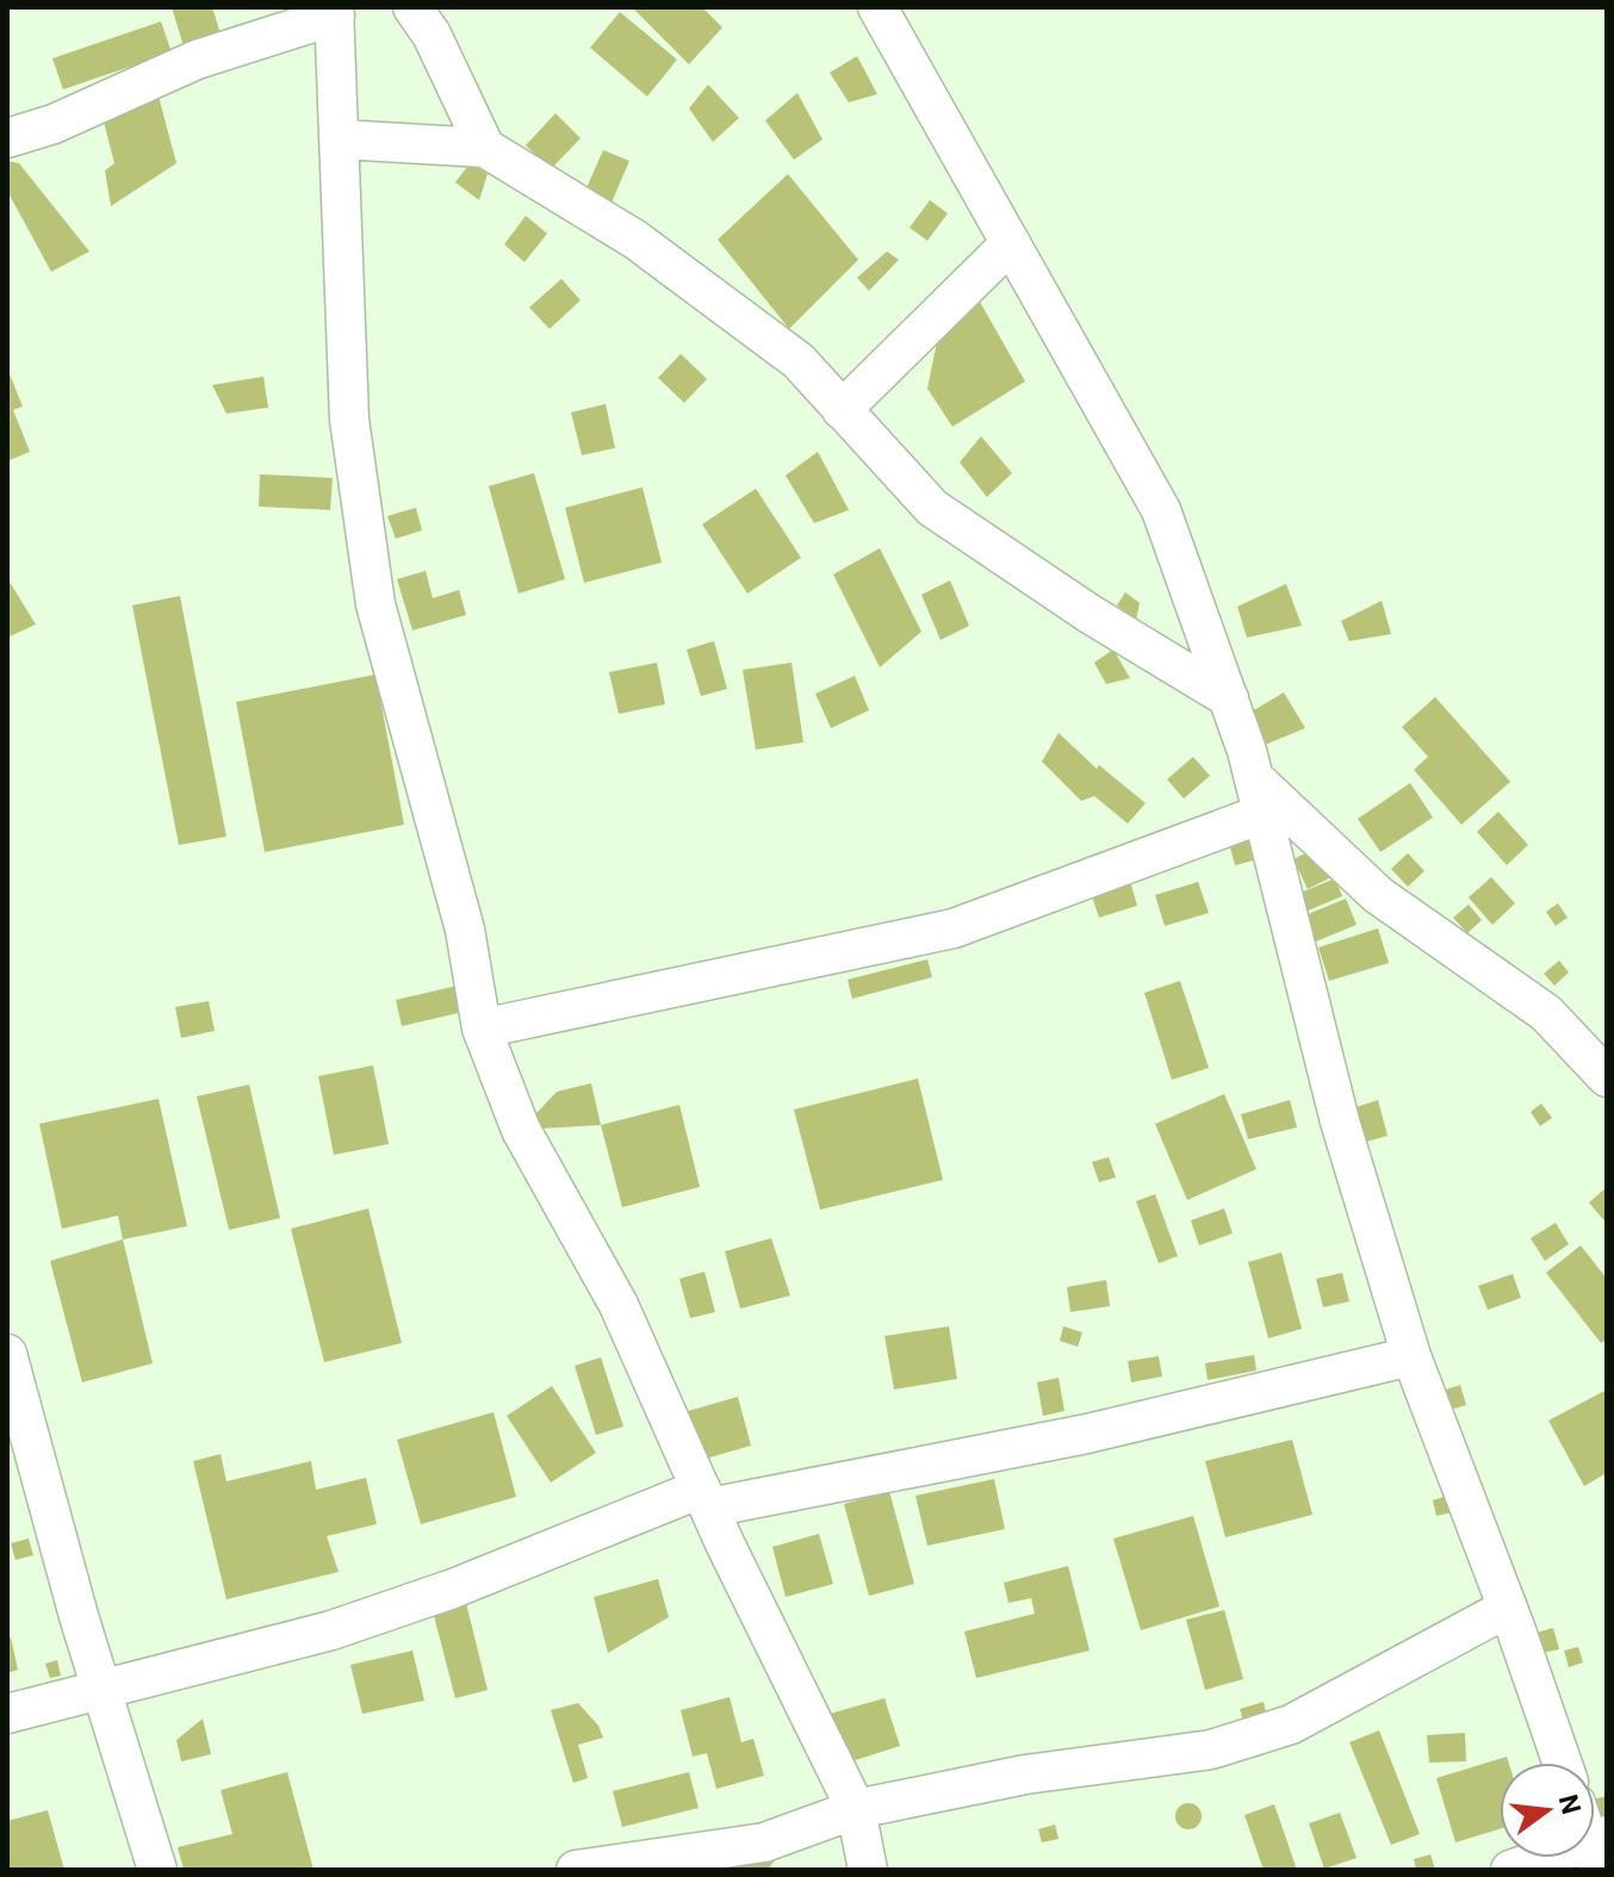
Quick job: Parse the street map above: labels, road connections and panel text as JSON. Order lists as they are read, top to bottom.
{
  "north": "right"
}
